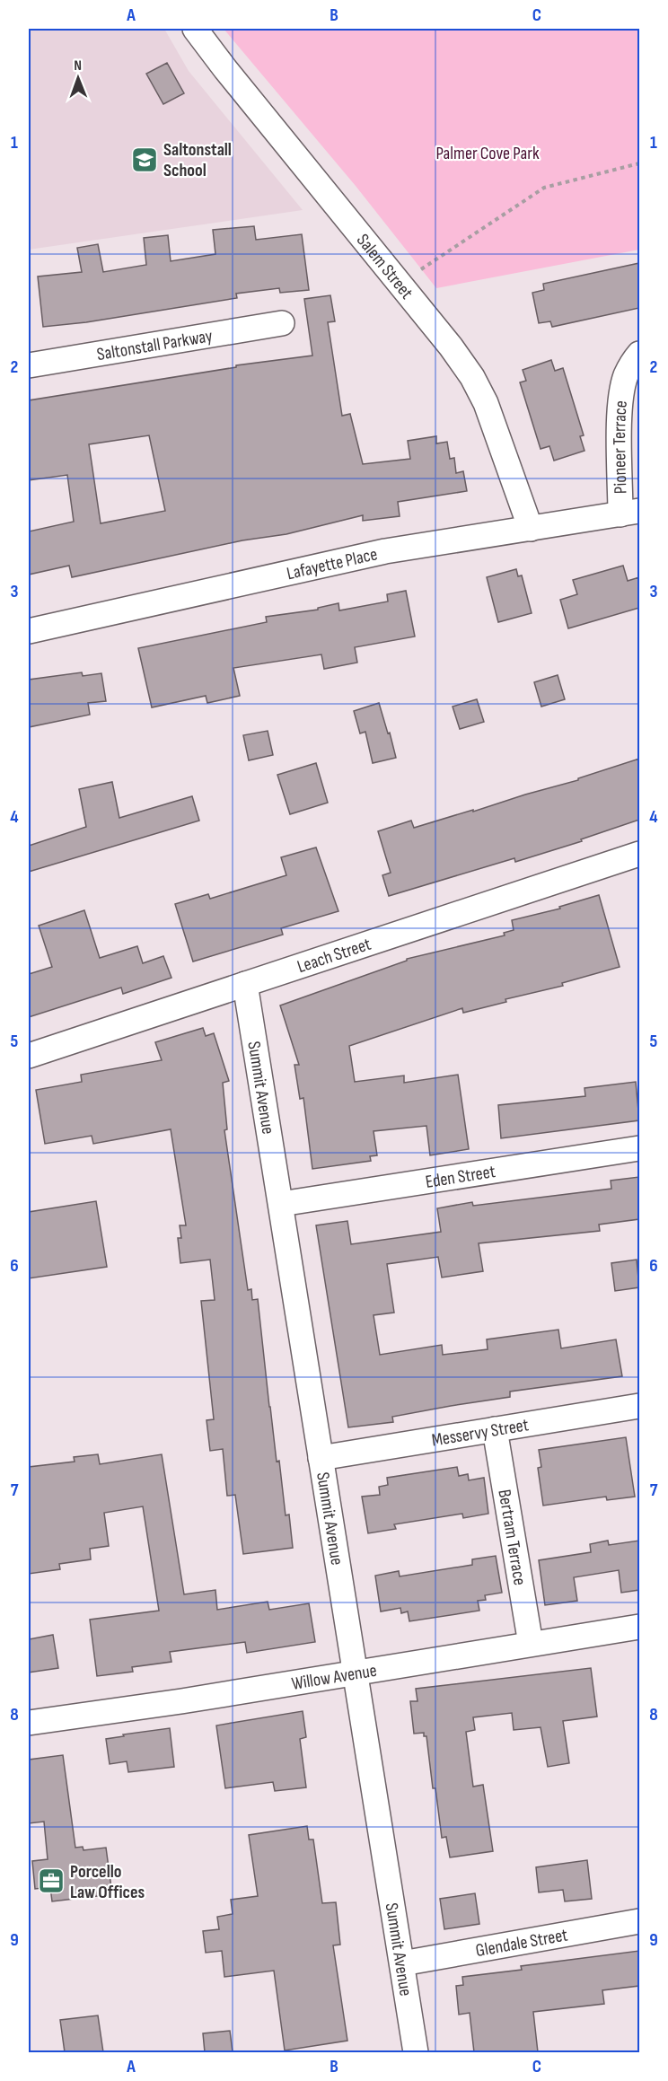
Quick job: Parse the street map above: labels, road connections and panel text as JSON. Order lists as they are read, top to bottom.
{
  "streets": {
    "street": [
      "Salem Street",
      "Saltonstall Parkway",
      "Pioneer Terrace",
      "Lafayette Place",
      "Leach Street",
      "Summit Avenue",
      "Eden Street",
      "Messervy Street",
      "Bertram Terrace",
      "Willow Avenue",
      "Glendale Street"
    ]
  },
  "crossings": [
    ["Salem Street", "Lafayette Place"],
    ["Pioneer Terrace", "Lafayette Place"],
    ["Leach Street", "Summit Avenue"],
    ["Summit Avenue", "Eden Street"],
    ["Summit Avenue", "Messervy Street"],
    ["Summit Avenue", "Willow Avenue"],
    ["Summit Avenue", "Glendale Street"],
    ["Messervy Street", "Bertram Terrace"],
    ["Bertram Terrace", "Willow Avenue"]
  ],
  "parks": ["Palmer Cove Park"],
  "places": {
    "school or university": ["Saltonstall School"],
    "office": ["Porcello Law Offices"]
  },
  "north": "top",
  "grid": {
    "columns": ["A", "B", "C"],
    "rows": [
      "1",
      "2",
      "3",
      "4",
      "5",
      "6",
      "7",
      "8",
      "9"
    ]
  }
}
